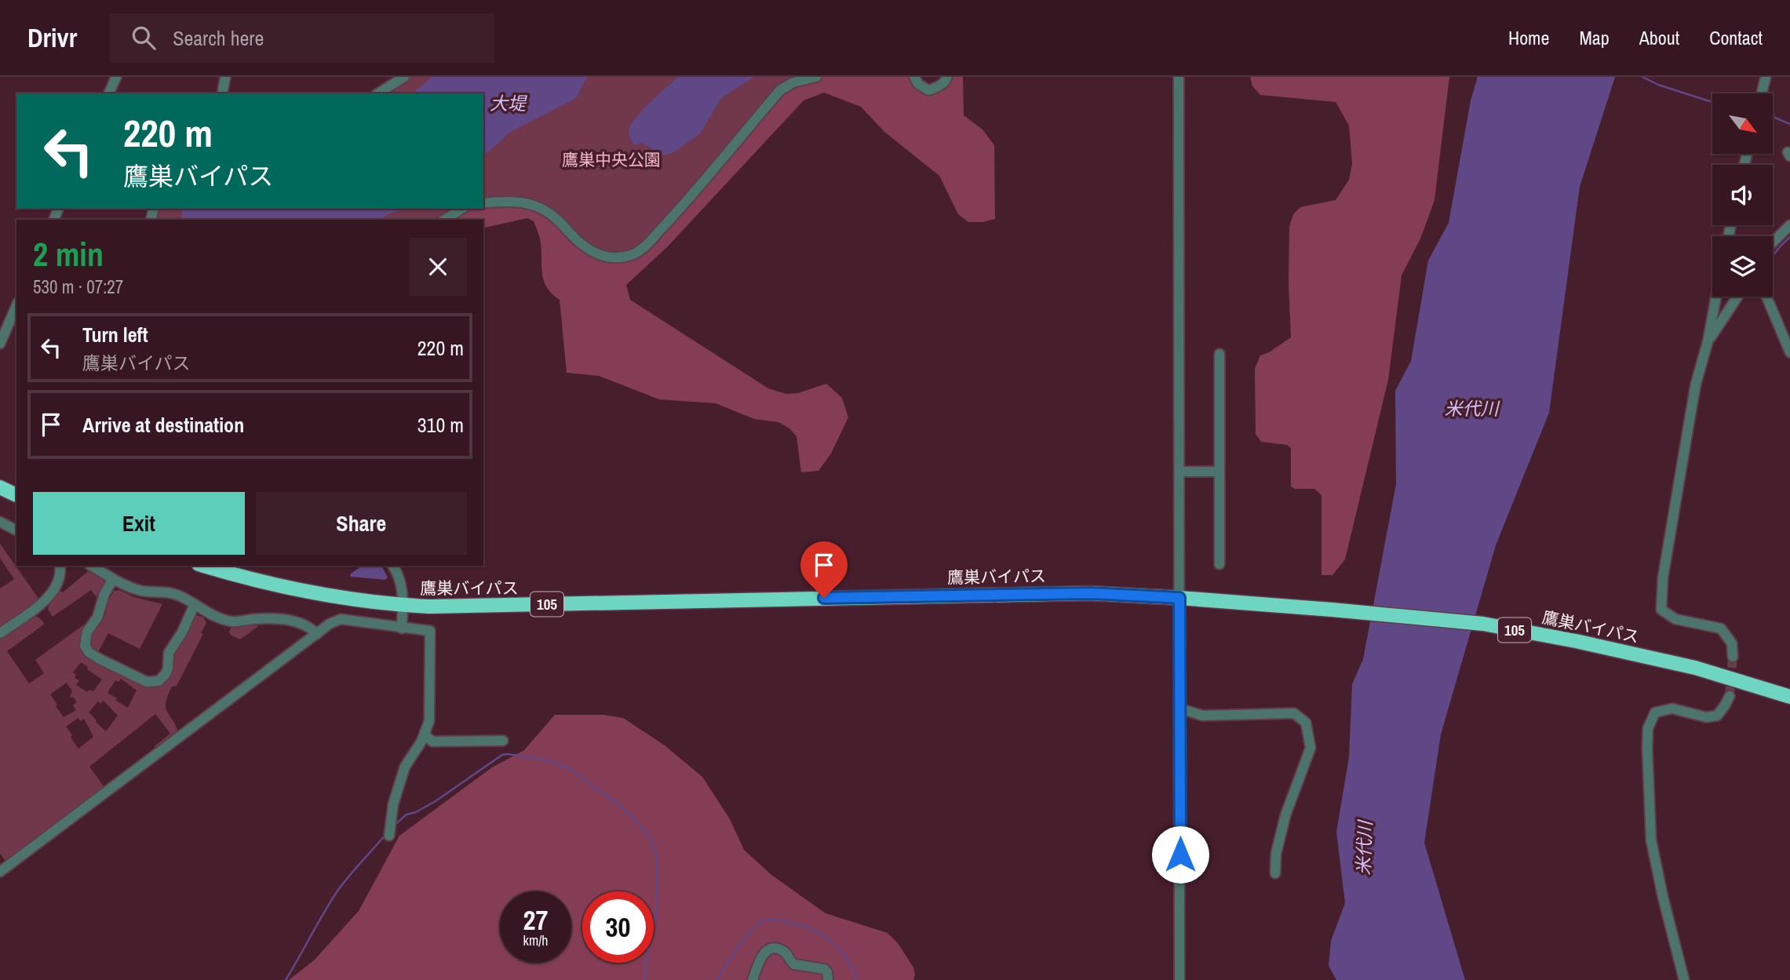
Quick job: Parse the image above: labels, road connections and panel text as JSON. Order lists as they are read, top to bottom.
{
  "streets": {
    "highway": ["鷹巣バイパス", "105"]
  },
  "water": ["大堤", "米代川"],
  "parks": ["鷹巣中央公園"],
  "north": "bottom right",
  "page": {
    "header": "Drivr",
    "search": "Search here",
    "nav": [
      "Home",
      "Map",
      "About",
      "Contact"
    ],
    "turn": ["220 m", "鷹巣バイパス"],
    "heading": ["2 min", "530 m · 07:27"],
    "list": [
      {
        "name": "Turn left",
        "note": "鷹巣バイパス",
        "value": "220 m"
      },
      {
        "name": "Arrive at destination",
        "value": "310 m"
      }
    ],
    "buttons": ["Exit", "Share"],
    "speed": "27 km/h",
    "limit": "30"
  }
}
